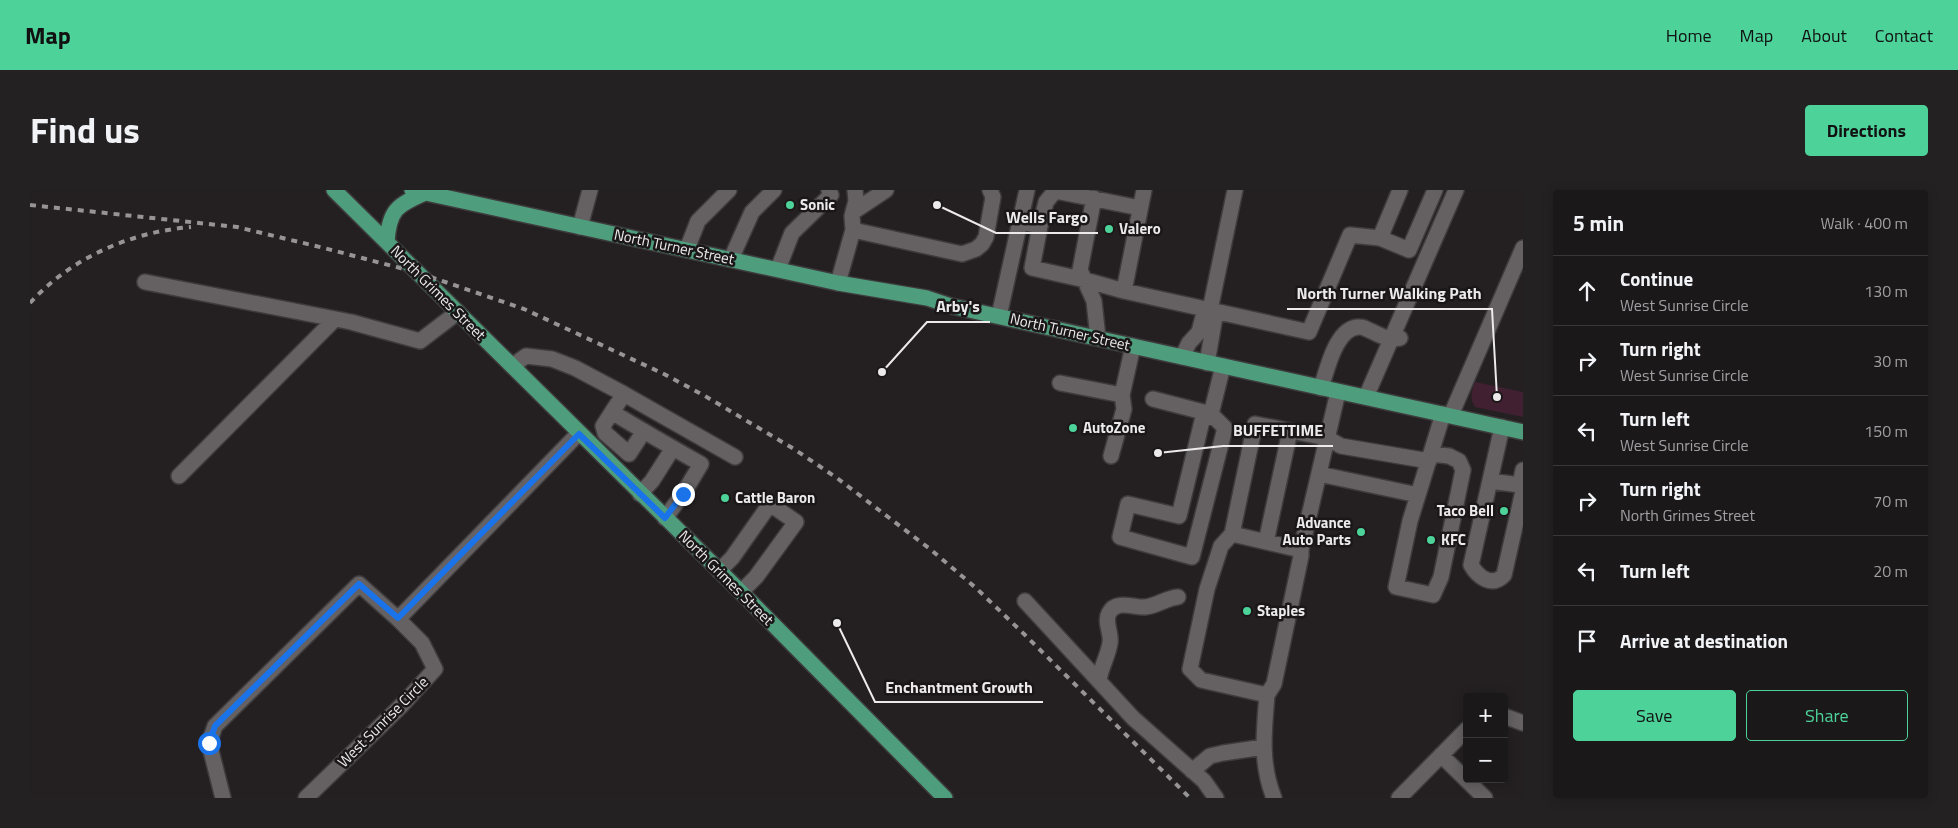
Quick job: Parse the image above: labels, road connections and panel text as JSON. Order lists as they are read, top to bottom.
{
  "streets": {
    "main road": ["North Turner Street", "North Grimes Street"],
    "street": ["West Sunrise Circle"]
  },
  "places": [
    "Sonic",
    "Wells Fargo",
    "Valero",
    "Arby's",
    "North Turner Walking Path",
    "AutoZone",
    "BUFFETTIME",
    "Cattle Baron",
    "Taco Bell",
    "Advance Auto Parts",
    "KFC",
    "Staples",
    "Enchantment Growth"
  ],
  "page": {
    "header": "Map",
    "nav": [
      "Home",
      "Map",
      "About",
      "Contact"
    ],
    "title": "Find us",
    "buttons": [
      "Directions",
      ["Save", "Share"]
    ],
    "heading": ["5 min", "Walk · 400 m"],
    "list": [
      ["Continue", "West Sunrise Circle", "130 m"],
      ["Turn right", "West Sunrise Circle", "30 m"],
      ["Turn left", "West Sunrise Circle", "150 m"],
      ["Turn right", "North Grimes Street", "70 m"],
      ["Turn left", "20 m"],
      "Arrive at destination"
    ],
    "map_buttons": ["+", "−"]
  }
}
